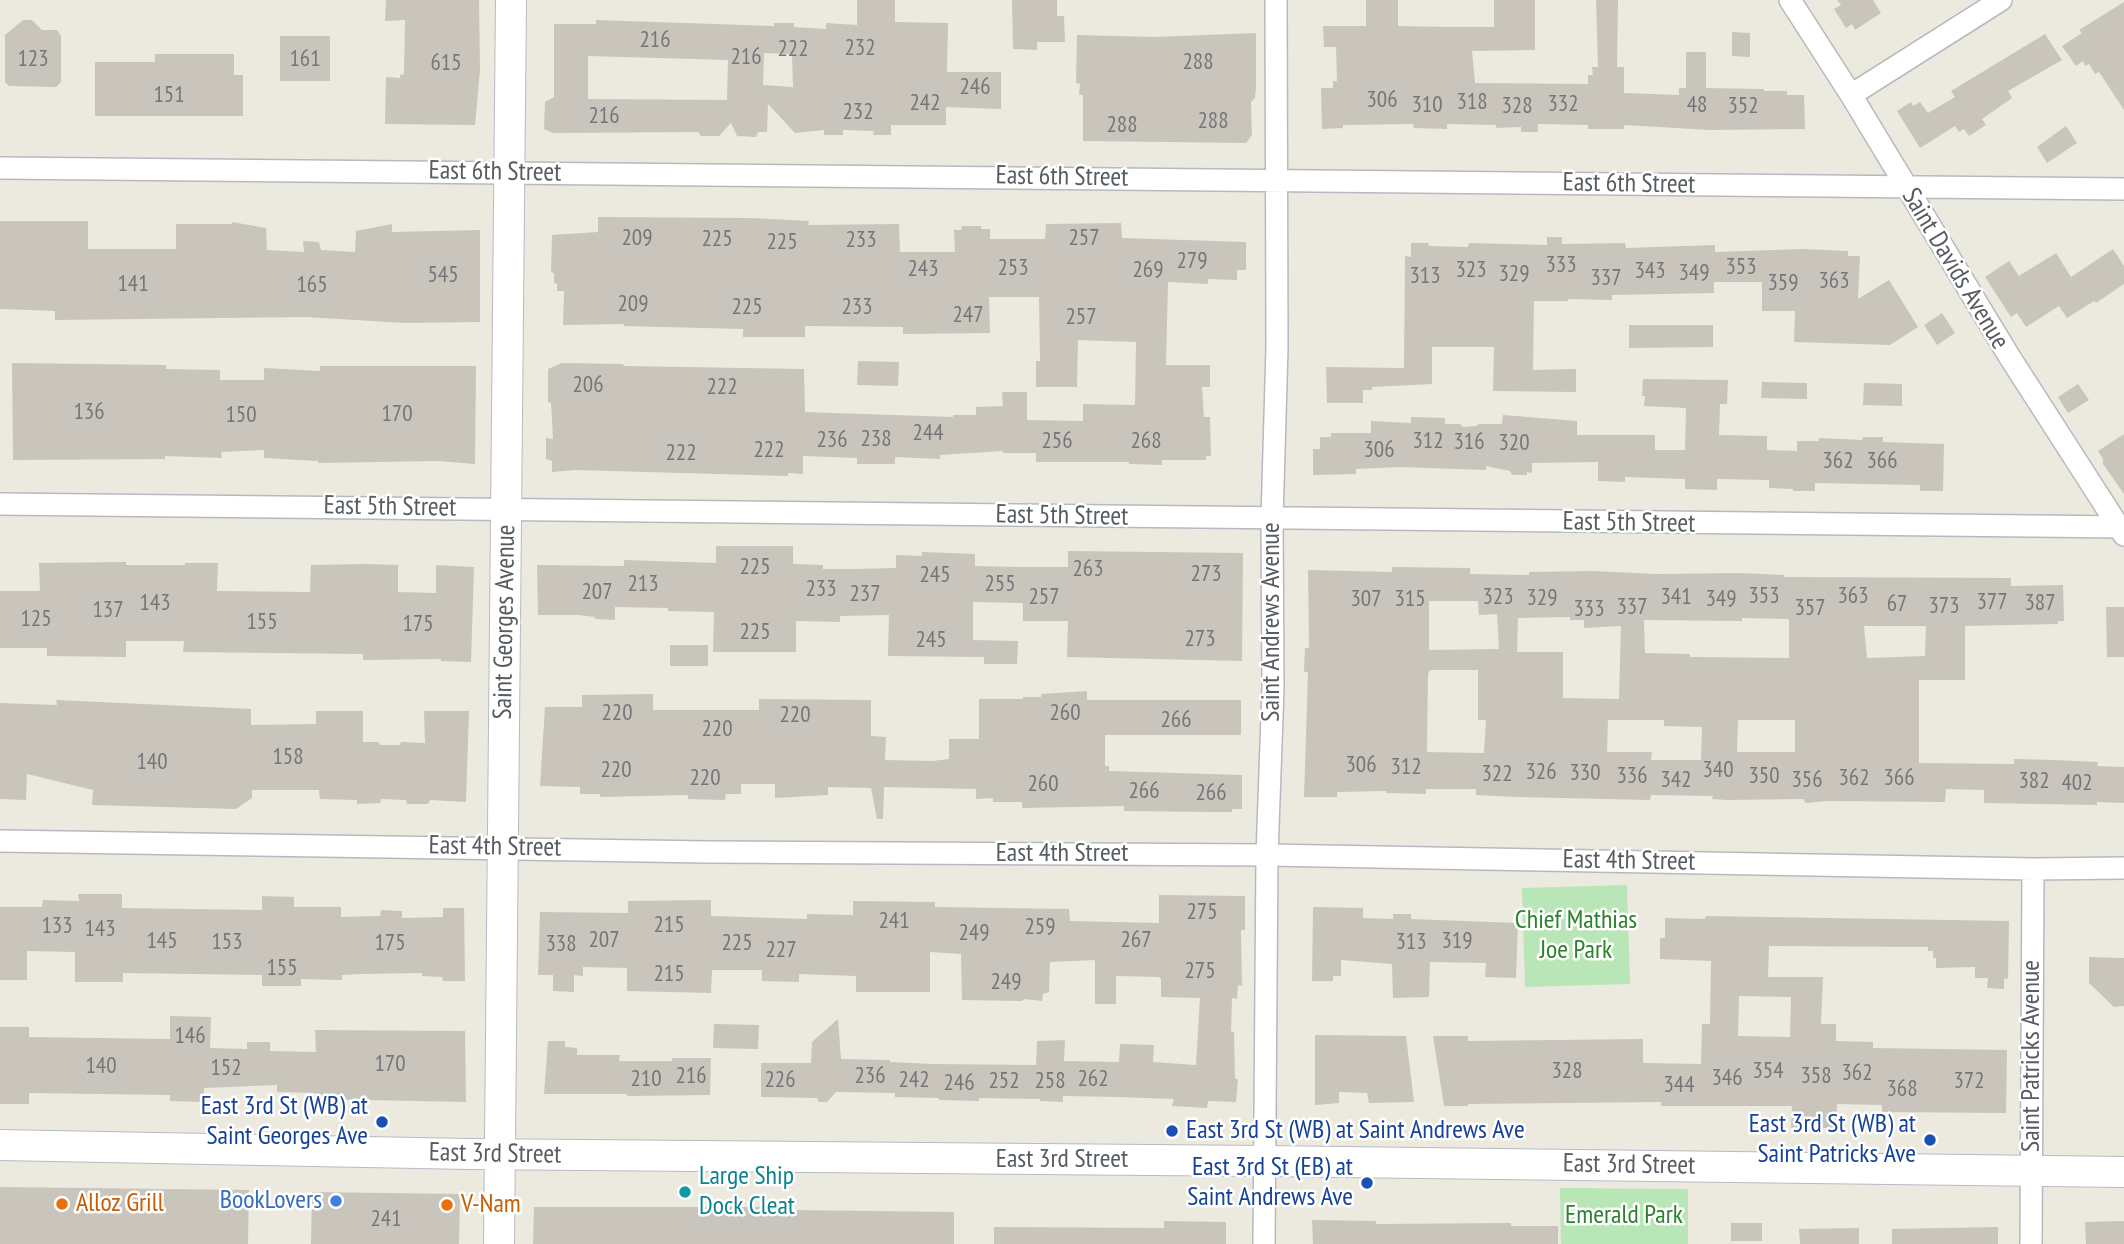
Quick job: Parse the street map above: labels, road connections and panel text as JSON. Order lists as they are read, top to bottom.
{
  "streets": {
    "street": [
      "East 6th Street",
      "Saint Davids Avenue",
      "East 5th Street",
      "Saint Georges Avenue",
      "Saint Andrews Avenue",
      "East 4th Street",
      "Saint Patricks Avenue",
      "East 3rd Street"
    ]
  },
  "crossings": [
    ["East 6th Street", "Saint Davids Avenue"],
    ["East 6th Street", "Saint Georges Avenue"],
    ["East 6th Street", "Saint Andrews Avenue"],
    ["Saint Davids Avenue", "East 5th Street"],
    ["East 5th Street", "Saint Georges Avenue"],
    ["East 5th Street", "Saint Andrews Avenue"],
    ["Saint Georges Avenue", "East 4th Street"],
    ["Saint Georges Avenue", "East 3rd Street"],
    ["Saint Andrews Avenue", "East 4th Street"],
    ["Saint Andrews Avenue", "East 3rd Street"],
    ["East 4th Street", "Saint Patricks Avenue"],
    ["Saint Patricks Avenue", "East 3rd Street"]
  ],
  "parks": ["Chief Mathias Joe Park", "Emerald Park"],
  "places": [
    "East 3rd St (WB) at Saint Georges Ave",
    "East 3rd St (WB) at Saint Andrews Ave",
    "East 3rd St (WB) at Saint Patricks Ave",
    "East 3rd St (EB) at Saint Andrews Ave",
    "Large Ship Dock Cleat",
    "BookLovers",
    "Alloz Grill",
    "V-Nam"
  ],
  "house_numbers": [
    "216",
    "232",
    "222",
    "216",
    "123",
    "161",
    "288",
    "615",
    "246",
    "151",
    "306",
    "318",
    "242",
    "332",
    "310",
    "48",
    "328",
    "352",
    "232",
    "216",
    "288",
    "288",
    "209",
    "257",
    "225",
    "233",
    "225",
    "279",
    "333",
    "353",
    "253",
    "243",
    "269",
    "323",
    "343",
    "349",
    "329",
    "545",
    "313",
    "337",
    "363",
    "359",
    "141",
    "165",
    "209",
    "225",
    "233",
    "247",
    "257",
    "206",
    "222",
    "136",
    "170",
    "150",
    "244",
    "238",
    "236",
    "256",
    "268",
    "312",
    "316",
    "320",
    "222",
    "306",
    "222",
    "362",
    "366",
    "225",
    "263",
    "273",
    "245",
    "213",
    "255",
    "233",
    "207",
    "237",
    "353",
    "363",
    "257",
    "323",
    "341",
    "329",
    "307",
    "315",
    "349",
    "377",
    "143",
    "387",
    "67",
    "373",
    "337",
    "357",
    "333",
    "137",
    "125",
    "155",
    "175",
    "225",
    "273",
    "245",
    "220",
    "260",
    "220",
    "266",
    "220",
    "158",
    "140",
    "306",
    "312",
    "220",
    "340",
    "326",
    "330",
    "322",
    "336",
    "350",
    "220",
    "362",
    "366",
    "342",
    "356",
    "382",
    "402",
    "260",
    "266",
    "266",
    "275",
    "241",
    "215",
    "133",
    "259",
    "143",
    "249",
    "207",
    "267",
    "145",
    "319",
    "153",
    "313",
    "175",
    "225",
    "338",
    "227",
    "155",
    "275",
    "215",
    "249",
    "146",
    "170",
    "140",
    "152",
    "328",
    "354",
    "362",
    "216",
    "236",
    "358",
    "346",
    "210",
    "262",
    "226",
    "242",
    "252",
    "258",
    "372",
    "246",
    "344",
    "368",
    "241"
  ]
}
